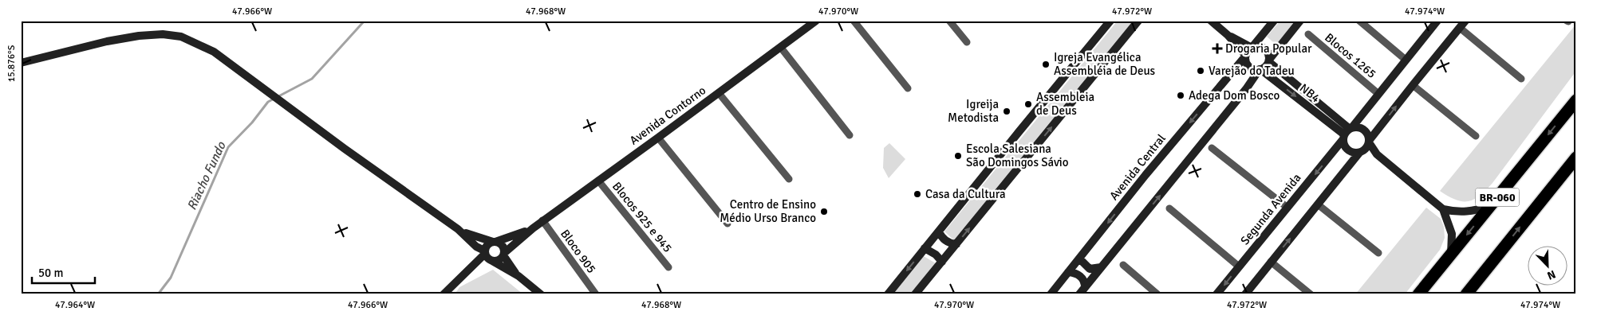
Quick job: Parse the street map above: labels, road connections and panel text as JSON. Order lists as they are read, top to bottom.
{
  "streets": {
    "highway": ["BR-060"],
    "street": [
      "Blocos 1265",
      "NB4",
      "Avenida Contorno",
      "Avenida Central",
      "Segunda Avenida",
      "Blocos 925 e 945",
      "Bloco 905"
    ]
  },
  "crossings": [
    ["Blocos 1265", "Segunda Avenida"],
    ["NB4", "Avenida Central"],
    ["NB4", "Segunda Avenida"],
    ["Avenida Contorno", "Blocos 925 e 945"],
    ["Avenida Contorno", "Bloco 905"]
  ],
  "water": ["Riacho Fundo"],
  "places": {
    "health": ["Drogaria Popular"],
    "other": [
      "Igreja Evangélica Assembléia de Deus",
      "Varejão do Tadeu",
      "Adega Dom Bosco",
      "Assembleia de Deus",
      "Igreija Metodista",
      "Escola Salesiana São Domingos Sávio",
      "Casa da Cultura",
      "Centro de Ensino Médio Urso Branco"
    ]
  },
  "scale_bar": "50 m",
  "north": "bottom right",
  "coordinates": [
    "47.966°W",
    "47.968°W",
    "47.970°W",
    "47.972°W",
    "47.974°W",
    "15.876°S",
    "47.964°W"
  ]
}
